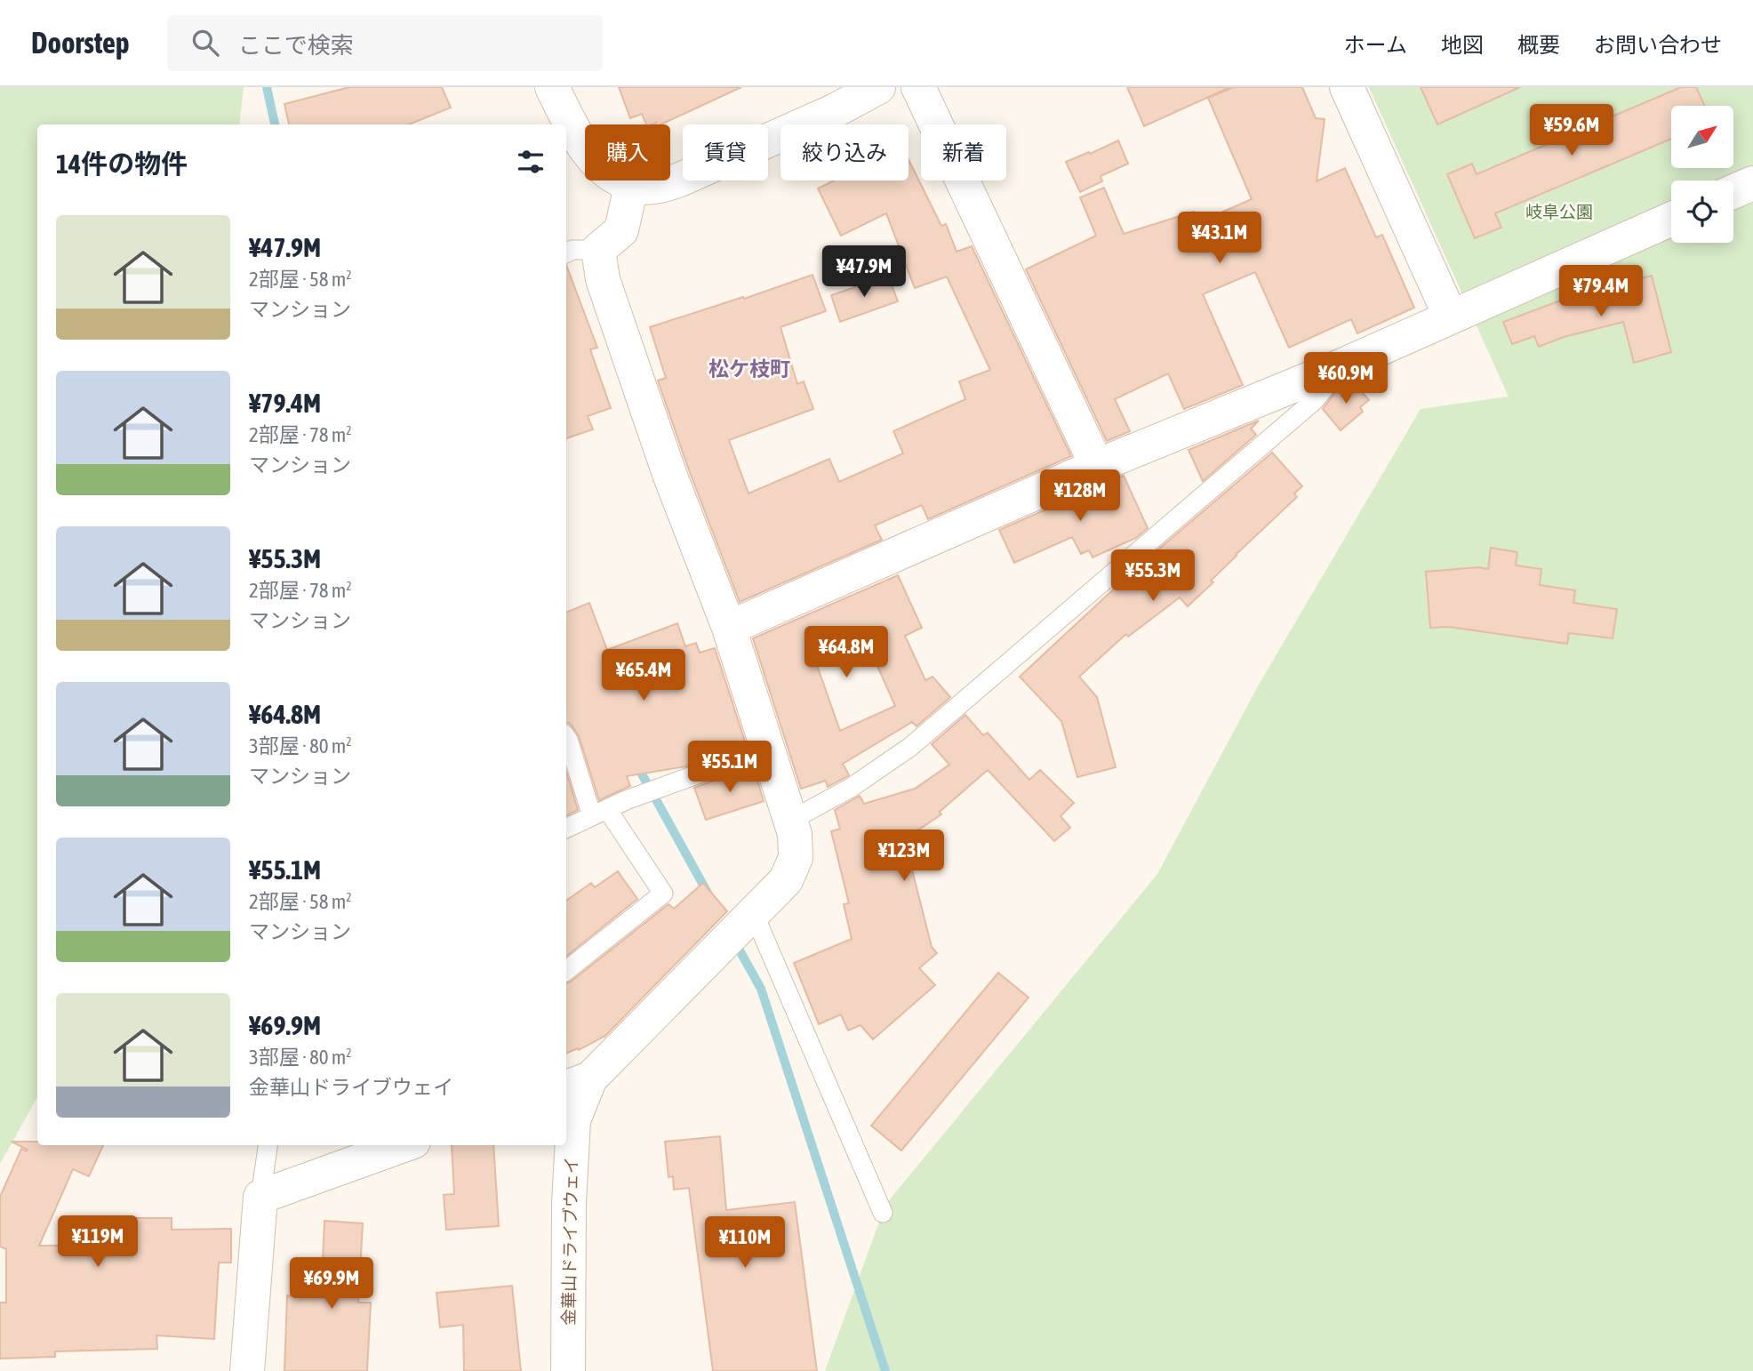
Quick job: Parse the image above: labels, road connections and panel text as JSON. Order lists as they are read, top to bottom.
{
  "streets": {
    "street": ["金華山ドライブウェイ"]
  },
  "districts": ["松ケ枝町"],
  "parks": ["岐阜公園"],
  "north": "top right",
  "page": {
    "header": "Doorstep",
    "search": "ここで検索",
    "nav": [
      "ホーム",
      "地図",
      "概要",
      "お問い合わせ"
    ],
    "price": [
      "¥59.6M",
      "¥43.1M",
      "¥47.9M",
      "¥79.4M",
      "¥60.9M",
      "¥128M",
      "¥55.3M",
      "¥64.8M",
      "¥65.4M",
      "¥55.1M",
      "¥123M",
      "¥119M",
      "¥110M",
      "¥69.9M"
    ],
    "chip": [
      "購入",
      "賃貸",
      "絞り込み",
      "新着"
    ],
    "heading": "14件の物件",
    "list": [
      {
        "name": "¥47.9M",
        "note": "2部屋 · 58 m² · マンション"
      },
      {
        "name": "¥79.4M",
        "note": "2部屋 · 78 m² · マンション"
      },
      {
        "name": "¥55.3M",
        "note": "2部屋 · 78 m² · マンション"
      },
      {
        "name": "¥64.8M",
        "note": "3部屋 · 80 m² · マンション"
      },
      {
        "name": "¥55.1M",
        "note": "2部屋 · 58 m² · マンション"
      },
      {
        "name": "¥69.9M",
        "note": "3部屋 · 80 m² · 金華山ドライブウェイ"
      }
    ]
  }
}
